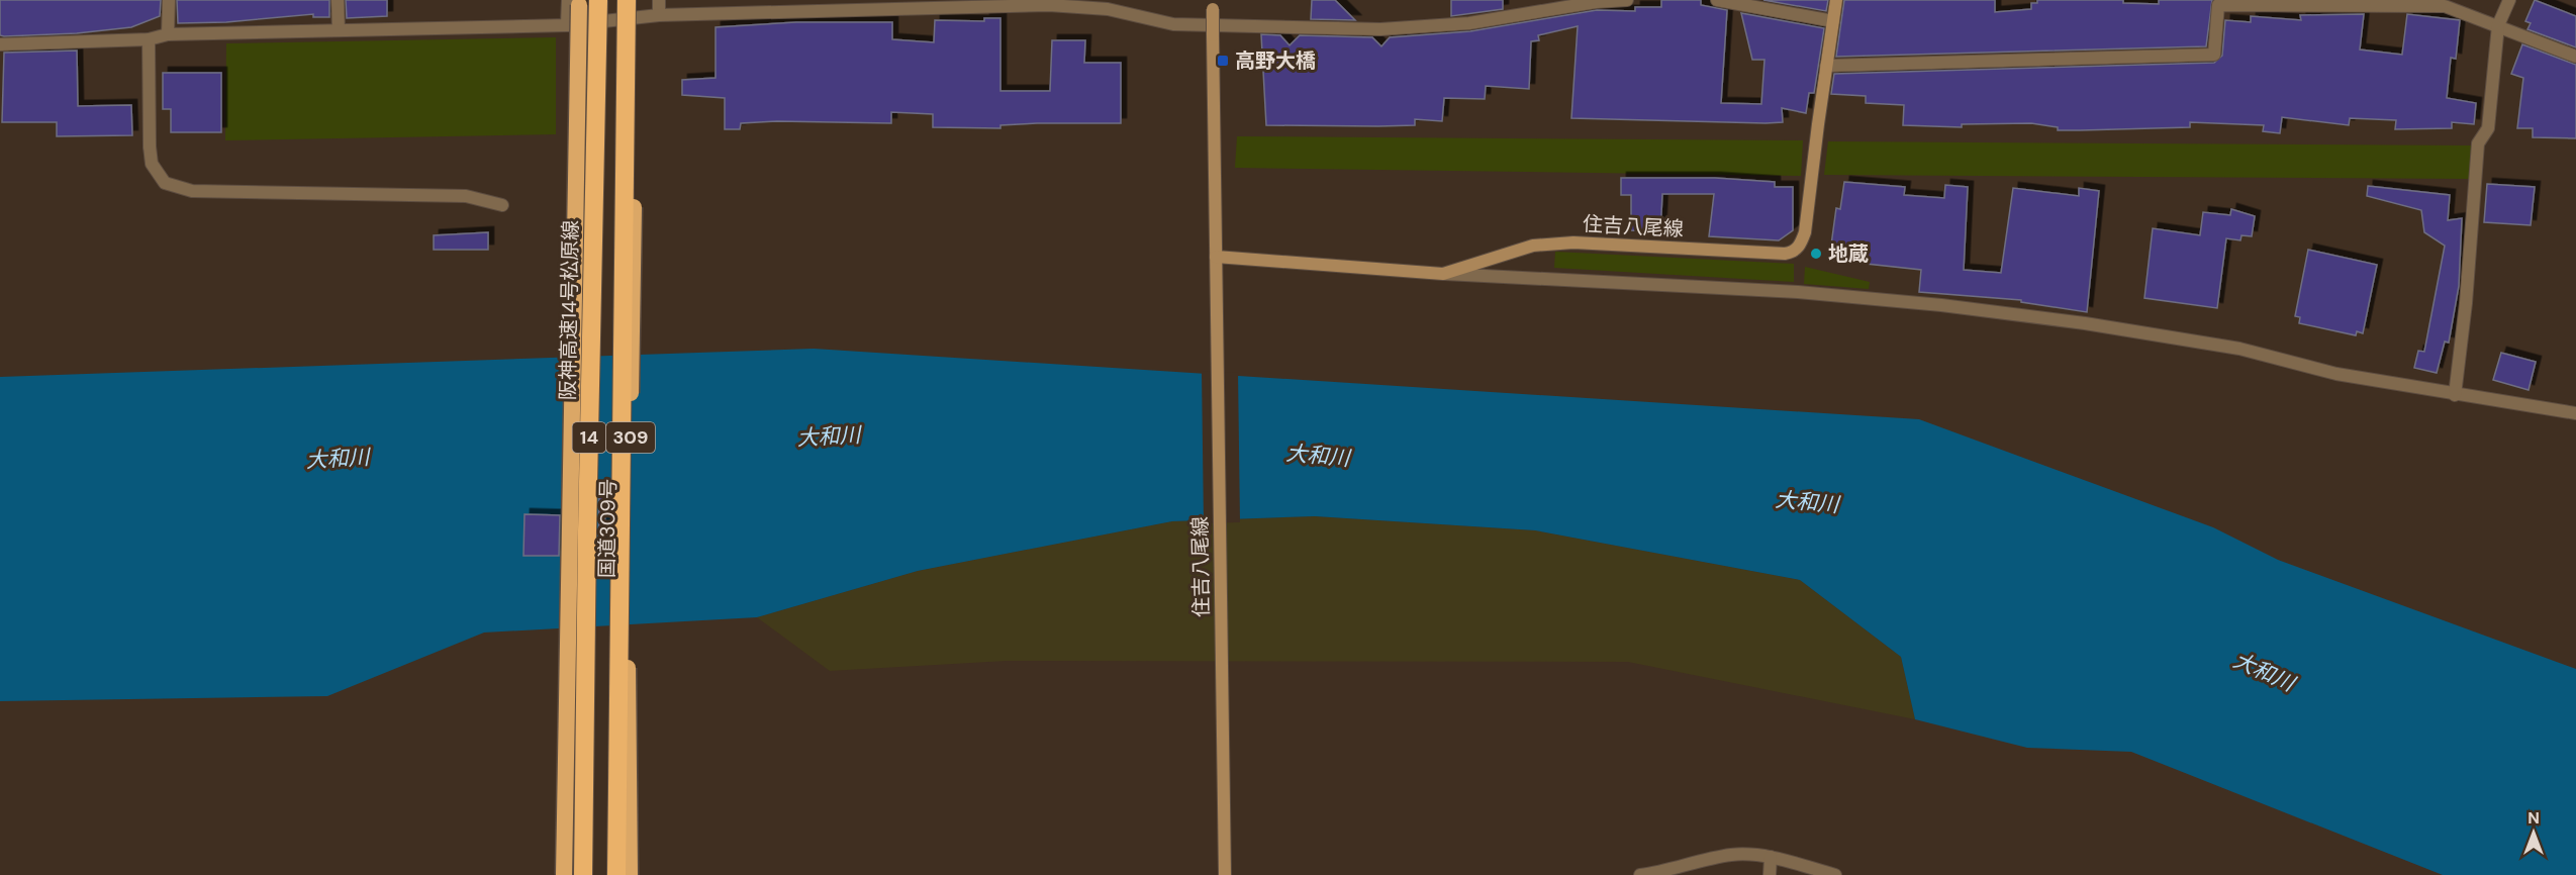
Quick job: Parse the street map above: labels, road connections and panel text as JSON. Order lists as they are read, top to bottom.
{
  "streets": {
    "highway": [
      "阪神高速14号松原線",
      "14",
      "309",
      "国道309号"
    ],
    "main road": ["住吉八尾線"]
  },
  "water": ["大和川"],
  "places": {
    "transit": ["高野大橋"],
    "other": ["地蔵"]
  },
  "north": "top"
}
